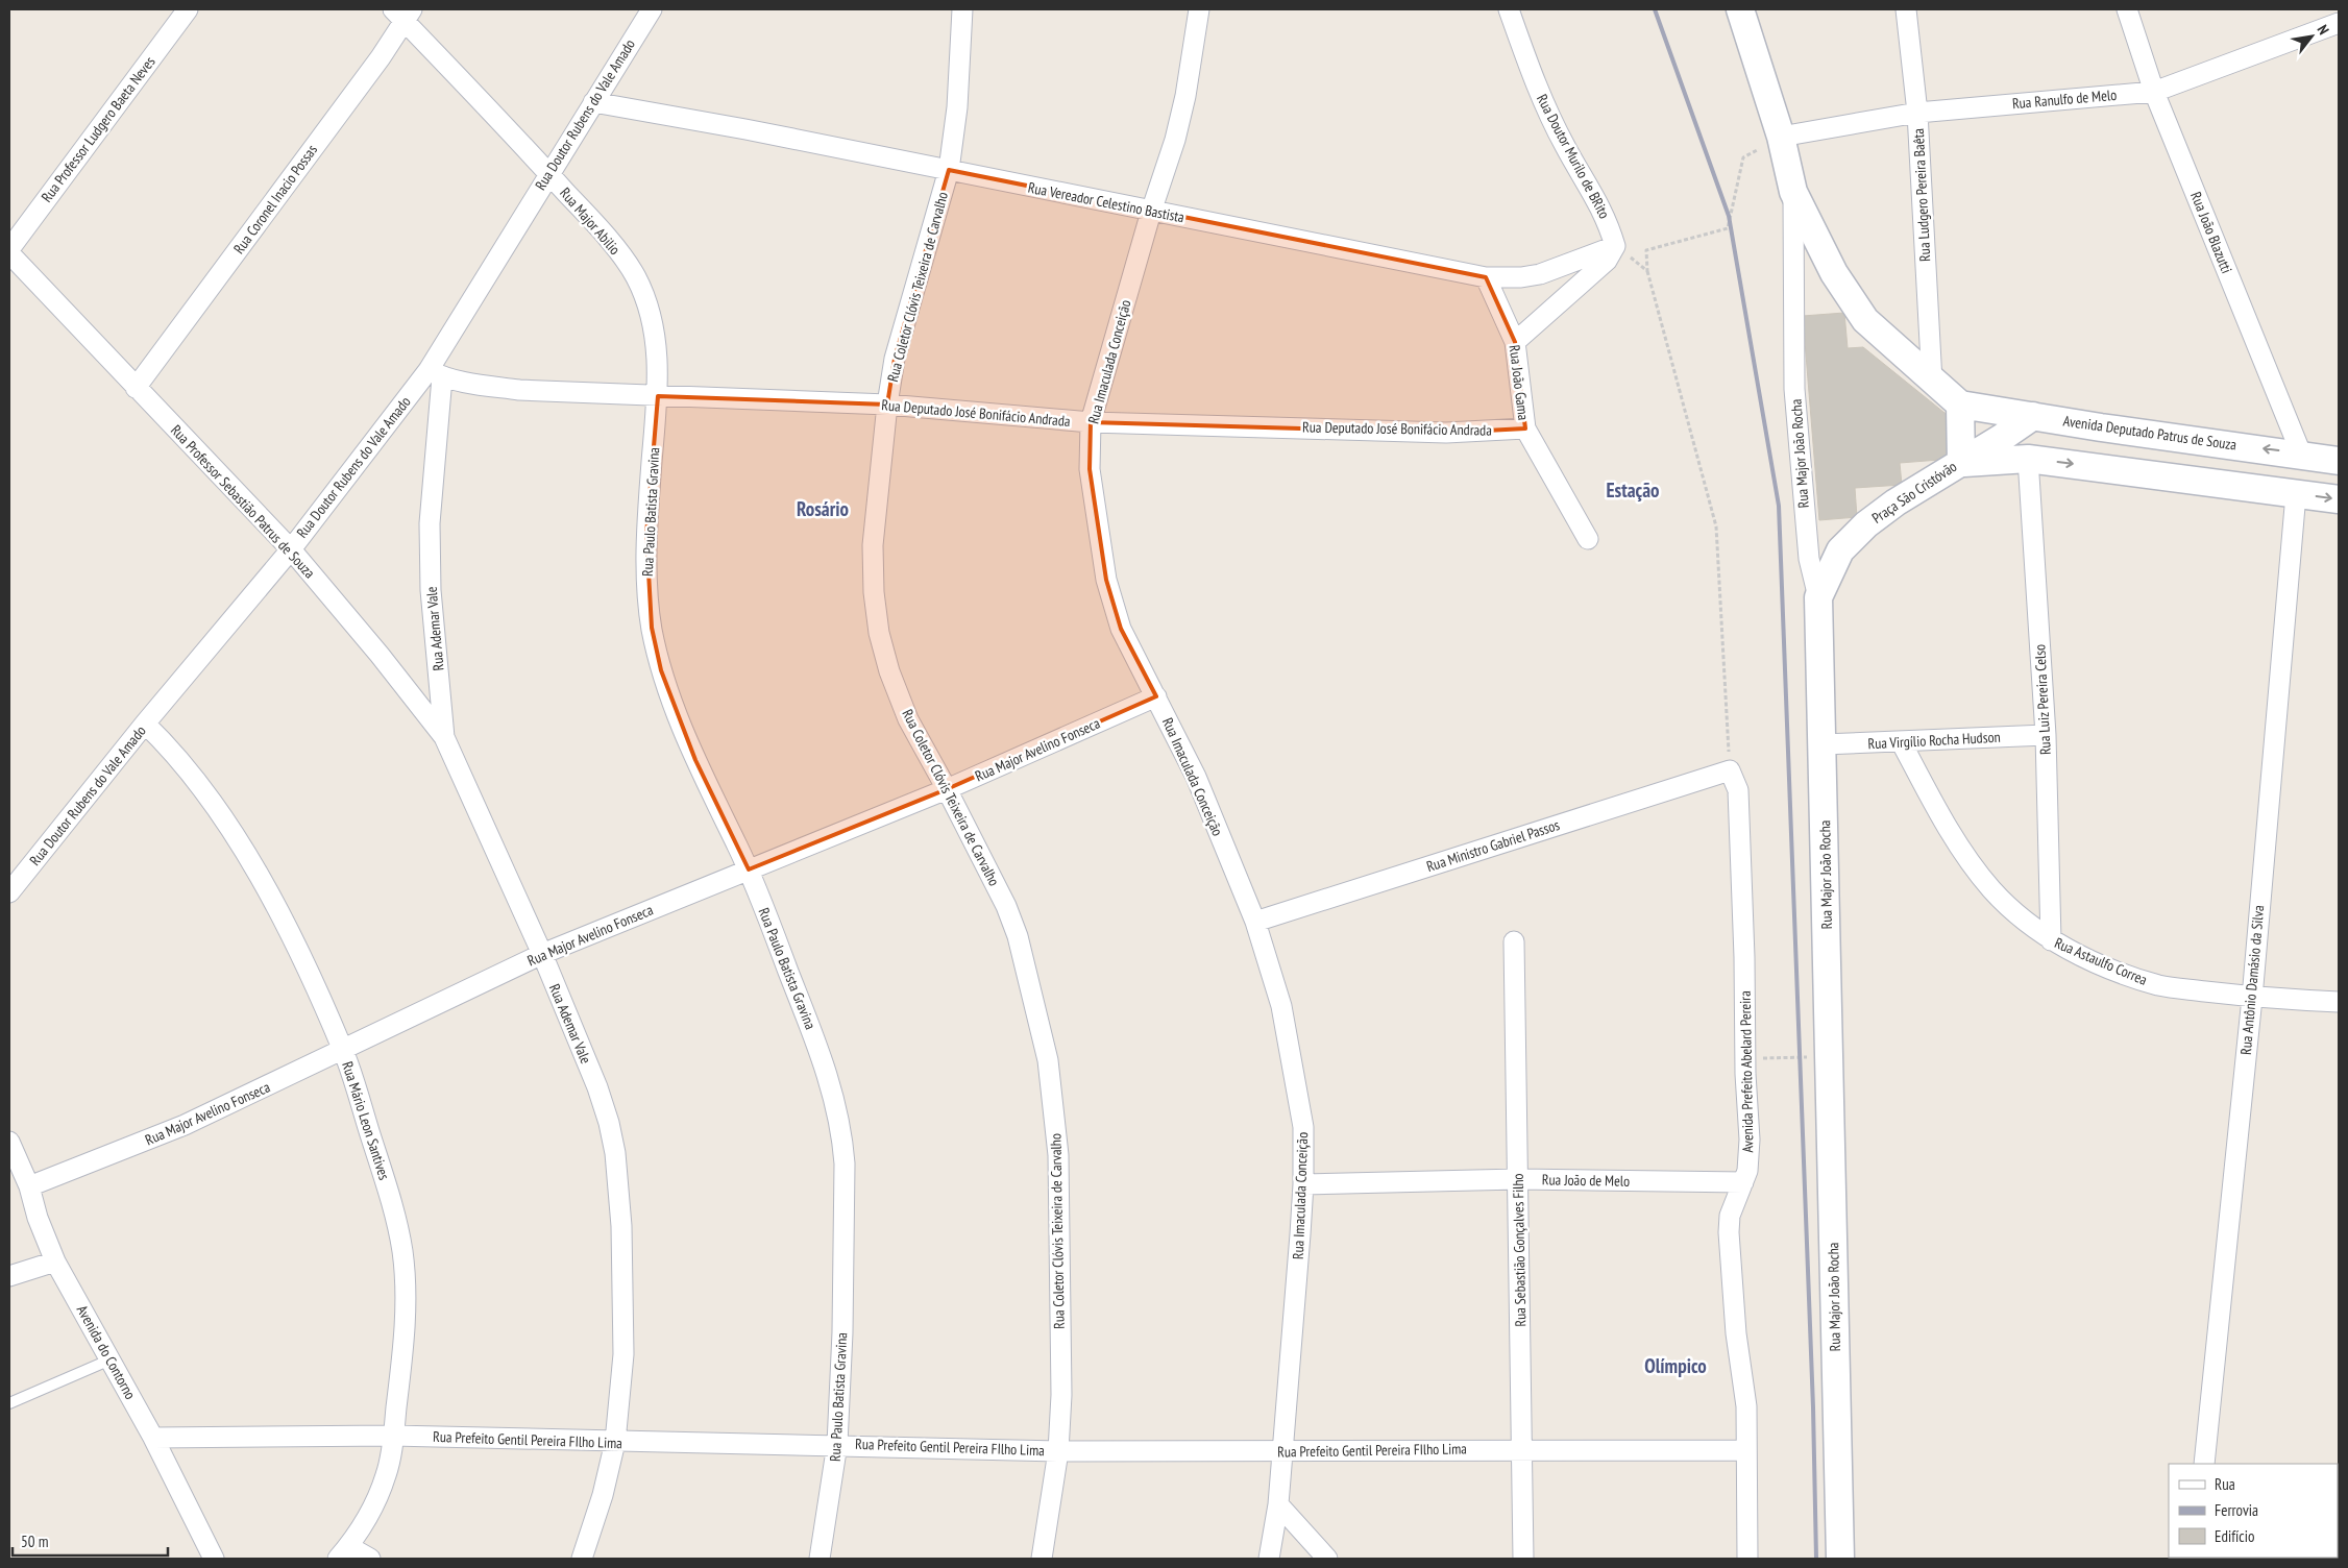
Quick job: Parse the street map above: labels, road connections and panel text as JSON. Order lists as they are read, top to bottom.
{
  "streets": {
    "main road": ["Avenida Deputado Patrus de Souza", "Rua Major João Rocha", "Praça São Cristóvão"],
    "street": [
      "Rua Ranulfo de Melo",
      "Rua Doutor Rubens do Vale Amado",
      "Rua Professor Ludgero Baeta Neves",
      "Rua Doutor Murilo de BRito",
      "Rua Ludgero Pereira Baêta",
      "Rua Coronel Inacio Possas",
      "Rua Vereador Celestino Bastista",
      "Rua Major Abilio",
      "Rua João Blazutti",
      "Rua Coletor Clóvis Teixeira de Carvalho",
      "Rua Imaculada Conceição",
      "Rua João Gama",
      "Rua Deputado José Bonifácio Andrada",
      "Rua Professor Sebastião Patrus de Souza",
      "Rua Paulo Batista Gravina",
      "Rua Ademar Vale",
      "Rua Luiz Pereira Celso",
      "Rua Virgílio Rocha Hudson",
      "Rua Major Avelino Fonseca",
      "Rua Ministro Gabriel Passos",
      "Rua Astaulfo Correa",
      "Rua Antônio Damásio da Silva",
      "Avenida Prefeito Abelard Pereira",
      "Rua Mário Leon Santives",
      "Rua João de Melo",
      "Rua Sebastião Gonçalves Filho",
      "Avenida do Contorno",
      "Rua Prefeito Gentil Pereira FIlho Lima"
    ]
  },
  "crossings": [
    ["Rua Ranulfo de Melo", "Rua Ludgero Pereira Baêta"],
    ["Rua Ranulfo de Melo", "Rua João Blazutti"],
    ["Rua Ranulfo de Melo", "Rua Major João Rocha"],
    ["Rua Doutor Rubens do Vale Amado", "Rua Vereador Celestino Bastista"],
    ["Rua Doutor Rubens do Vale Amado", "Rua Major Abilio"],
    ["Rua Doutor Rubens do Vale Amado", "Rua Deputado José Bonifácio Andrada"],
    ["Rua Doutor Rubens do Vale Amado", "Rua Professor Sebastião Patrus de Souza"],
    ["Rua Doutor Rubens do Vale Amado", "Rua Ademar Vale"],
    ["Rua Doutor Rubens do Vale Amado", "Rua Mário Leon Santives"],
    ["Rua Doutor Murilo de BRito", "Rua Vereador Celestino Bastista"],
    ["Rua Ludgero Pereira Baêta", "Rua Major João Rocha"],
    ["Rua Coronel Inacio Possas", "Rua Major Abilio"],
    ["Rua Coronel Inacio Possas", "Rua Professor Sebastião Patrus de Souza"],
    ["Rua Vereador Celestino Bastista", "Rua Coletor Clóvis Teixeira de Carvalho"],
    ["Rua Vereador Celestino Bastista", "Rua Imaculada Conceição"],
    ["Rua Vereador Celestino Bastista", "Rua João Gama"],
    ["Rua Major Abilio", "Rua Deputado José Bonifácio Andrada"],
    ["Rua Major Abilio", "Rua Paulo Batista Gravina"],
    ["Rua João Blazutti", "Avenida Deputado Patrus de Souza"],
    ["Rua Coletor Clóvis Teixeira de Carvalho", "Rua Deputado José Bonifácio Andrada"],
    ["Rua Coletor Clóvis Teixeira de Carvalho", "Rua Major Avelino Fonseca"],
    ["Rua Coletor Clóvis Teixeira de Carvalho", "Rua Prefeito Gentil Pereira FIlho Lima"],
    ["Rua Imaculada Conceição", "Rua Deputado José Bonifácio Andrada"],
    ["Rua Imaculada Conceição", "Rua Major Avelino Fonseca"],
    ["Rua Imaculada Conceição", "Rua Ministro Gabriel Passos"],
    ["Rua Imaculada Conceição", "Rua João de Melo"],
    ["Rua Imaculada Conceição", "Rua Prefeito Gentil Pereira FIlho Lima"],
    ["Rua João Gama", "Rua Deputado José Bonifácio Andrada"],
    ["Rua Deputado José Bonifácio Andrada", "Rua Paulo Batista Gravina"],
    ["Rua Deputado José Bonifácio Andrada", "Rua Ademar Vale"],
    ["Avenida Deputado Patrus de Souza", "Praça São Cristóvão"],
    ["Rua Major João Rocha", "Praça São Cristóvão"],
    ["Rua Major João Rocha", "Rua Virgílio Rocha Hudson"],
    ["Rua Professor Sebastião Patrus de Souza", "Rua Ademar Vale"],
    ["Rua Paulo Batista Gravina", "Rua Major Avelino Fonseca"],
    ["Rua Paulo Batista Gravina", "Rua Prefeito Gentil Pereira FIlho Lima"],
    ["Rua Ademar Vale", "Rua Major Avelino Fonseca"],
    ["Rua Ademar Vale", "Rua Prefeito Gentil Pereira FIlho Lima"],
    ["Rua Luiz Pereira Celso", "Rua Virgílio Rocha Hudson"],
    ["Rua Luiz Pereira Celso", "Rua Astaulfo Correa"],
    ["Rua Virgílio Rocha Hudson", "Rua Astaulfo Correa"],
    ["Rua Major Avelino Fonseca", "Rua Mário Leon Santives"],
    ["Rua Major Avelino Fonseca", "Avenida do Contorno"],
    ["Rua Ministro Gabriel Passos", "Avenida Prefeito Abelard Pereira"],
    ["Rua Astaulfo Correa", "Rua Antônio Damásio da Silva"],
    ["Avenida Prefeito Abelard Pereira", "Rua João de Melo"],
    ["Avenida Prefeito Abelard Pereira", "Rua Prefeito Gentil Pereira FIlho Lima"],
    ["Rua Mário Leon Santives", "Rua Prefeito Gentil Pereira FIlho Lima"],
    ["Rua João de Melo", "Rua Sebastião Gonçalves Filho"],
    ["Rua Sebastião Gonçalves Filho", "Rua Prefeito Gentil Pereira FIlho Lima"],
    ["Avenida do Contorno", "Rua Prefeito Gentil Pereira FIlho Lima"]
  ],
  "districts": ["Estação", "Rosário", "Olímpico"],
  "legend": ["Rua", "Ferrovia", "Edifício"],
  "scale_bar": "50 m",
  "north": "top right"
}
